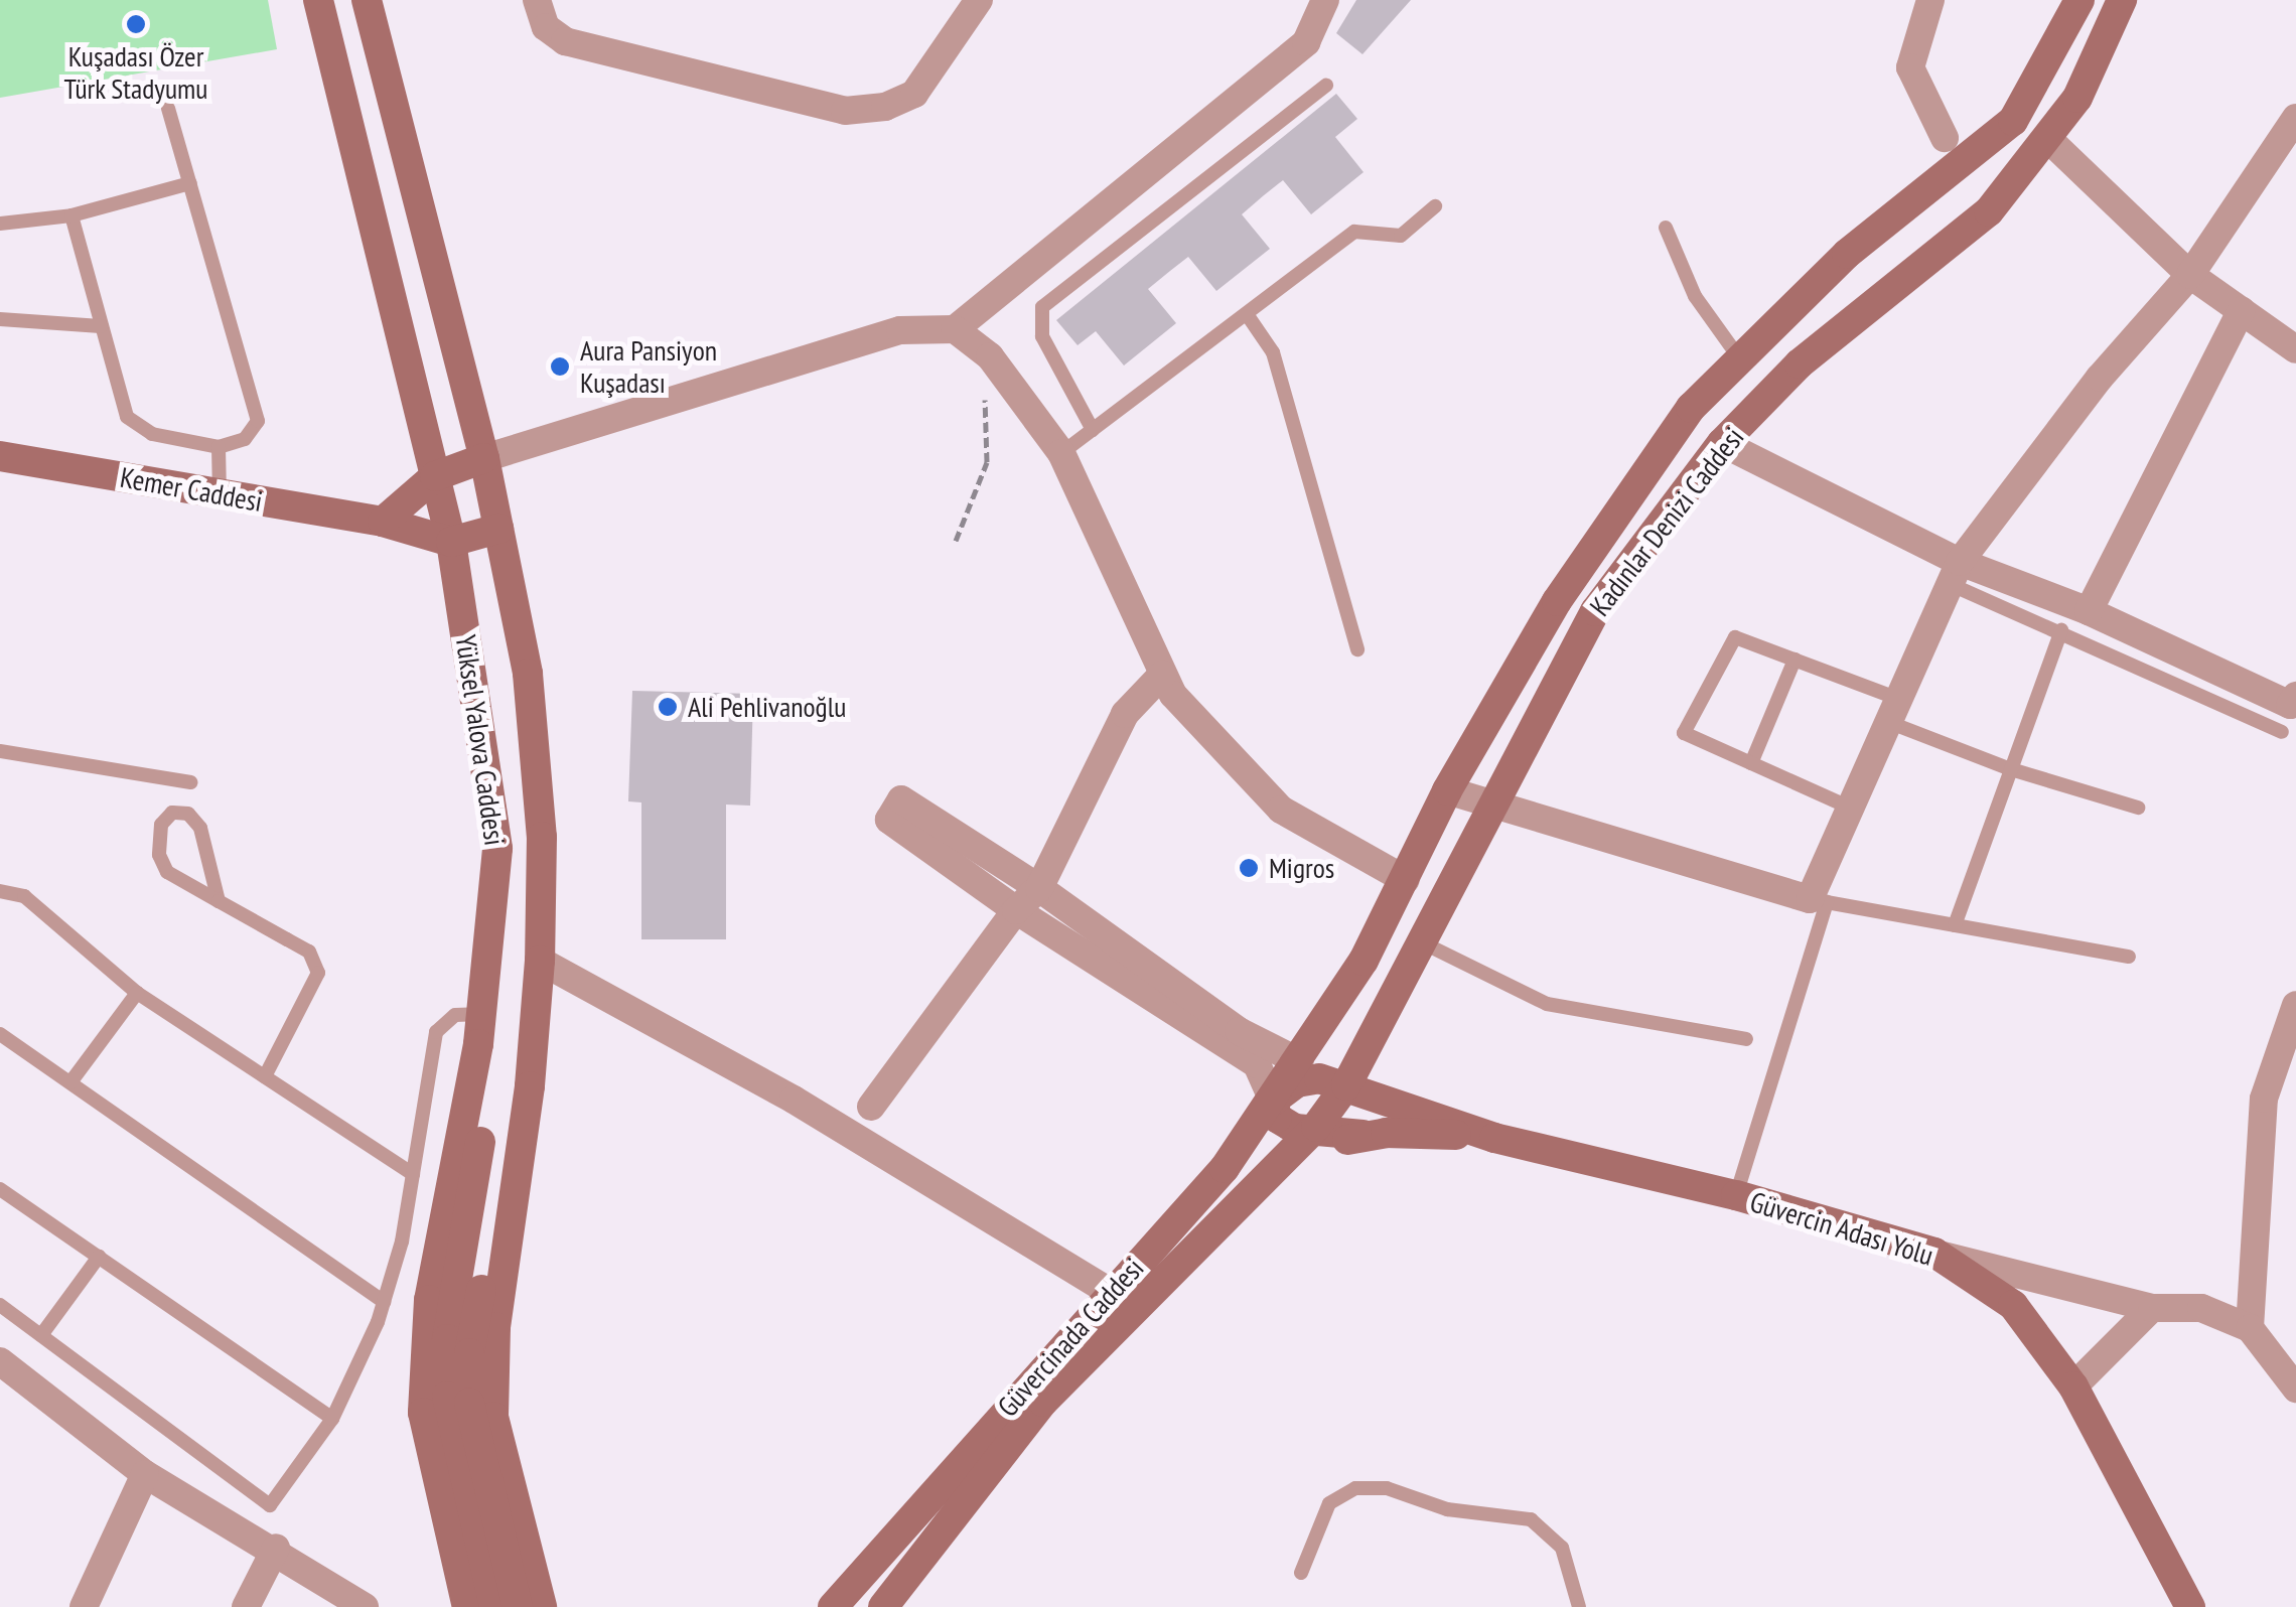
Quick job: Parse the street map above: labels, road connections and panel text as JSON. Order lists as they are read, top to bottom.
{
  "streets": {
    "main road": [
      "Kemer Caddesi",
      "Kadınlar Denizi Caddesi",
      "Yüksel Yalova Caddesi",
      "Güvercin Adası Yolu",
      "Güvercinada Caddesi"
    ]
  },
  "crossings": [
    ["Kemer Caddesi", "Yüksel Yalova Caddesi"],
    ["Kadınlar Denizi Caddesi", "Güvercin Adası Yolu"],
    ["Kadınlar Denizi Caddesi", "Güvercinada Caddesi"],
    ["Güvercin Adası Yolu", "Güvercinada Caddesi"]
  ],
  "places": [
    "Kuşadası Özer Türk Stadyumu",
    "Aura Pansiyon Kuşadası",
    "Ali Pehlivanoğlu",
    "Migros"
  ]
}
